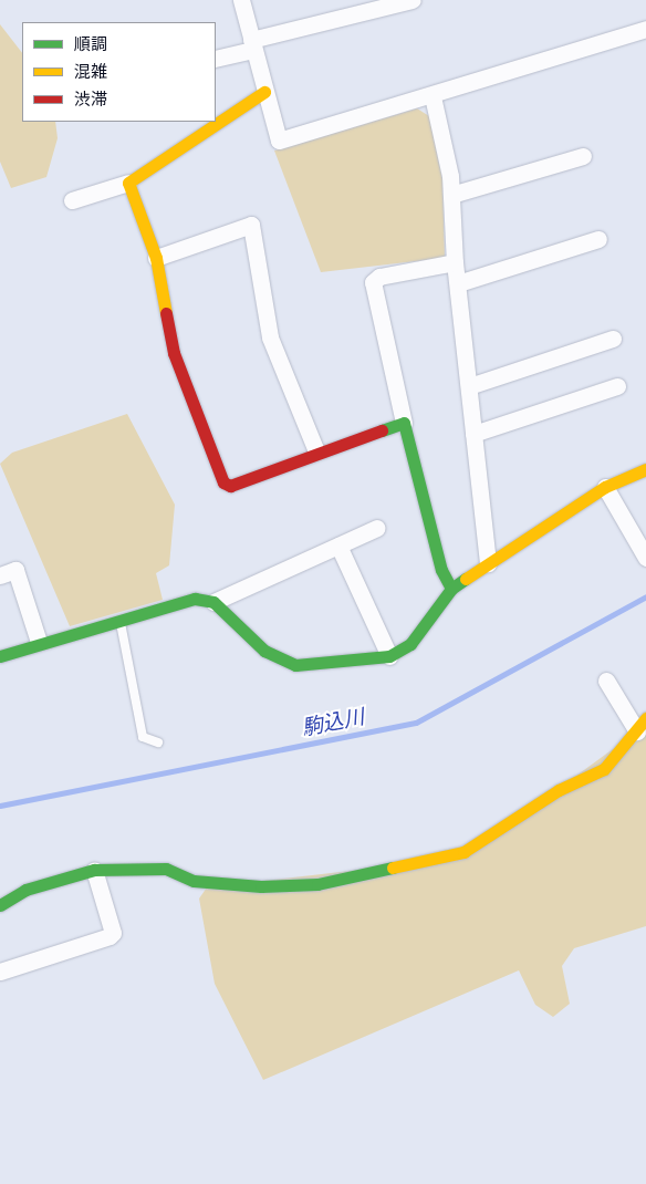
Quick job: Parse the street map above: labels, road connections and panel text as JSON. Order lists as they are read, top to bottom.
{
  "water": ["駒込川"],
  "legend": ["順調", "混雑", "渋滞"]
}
